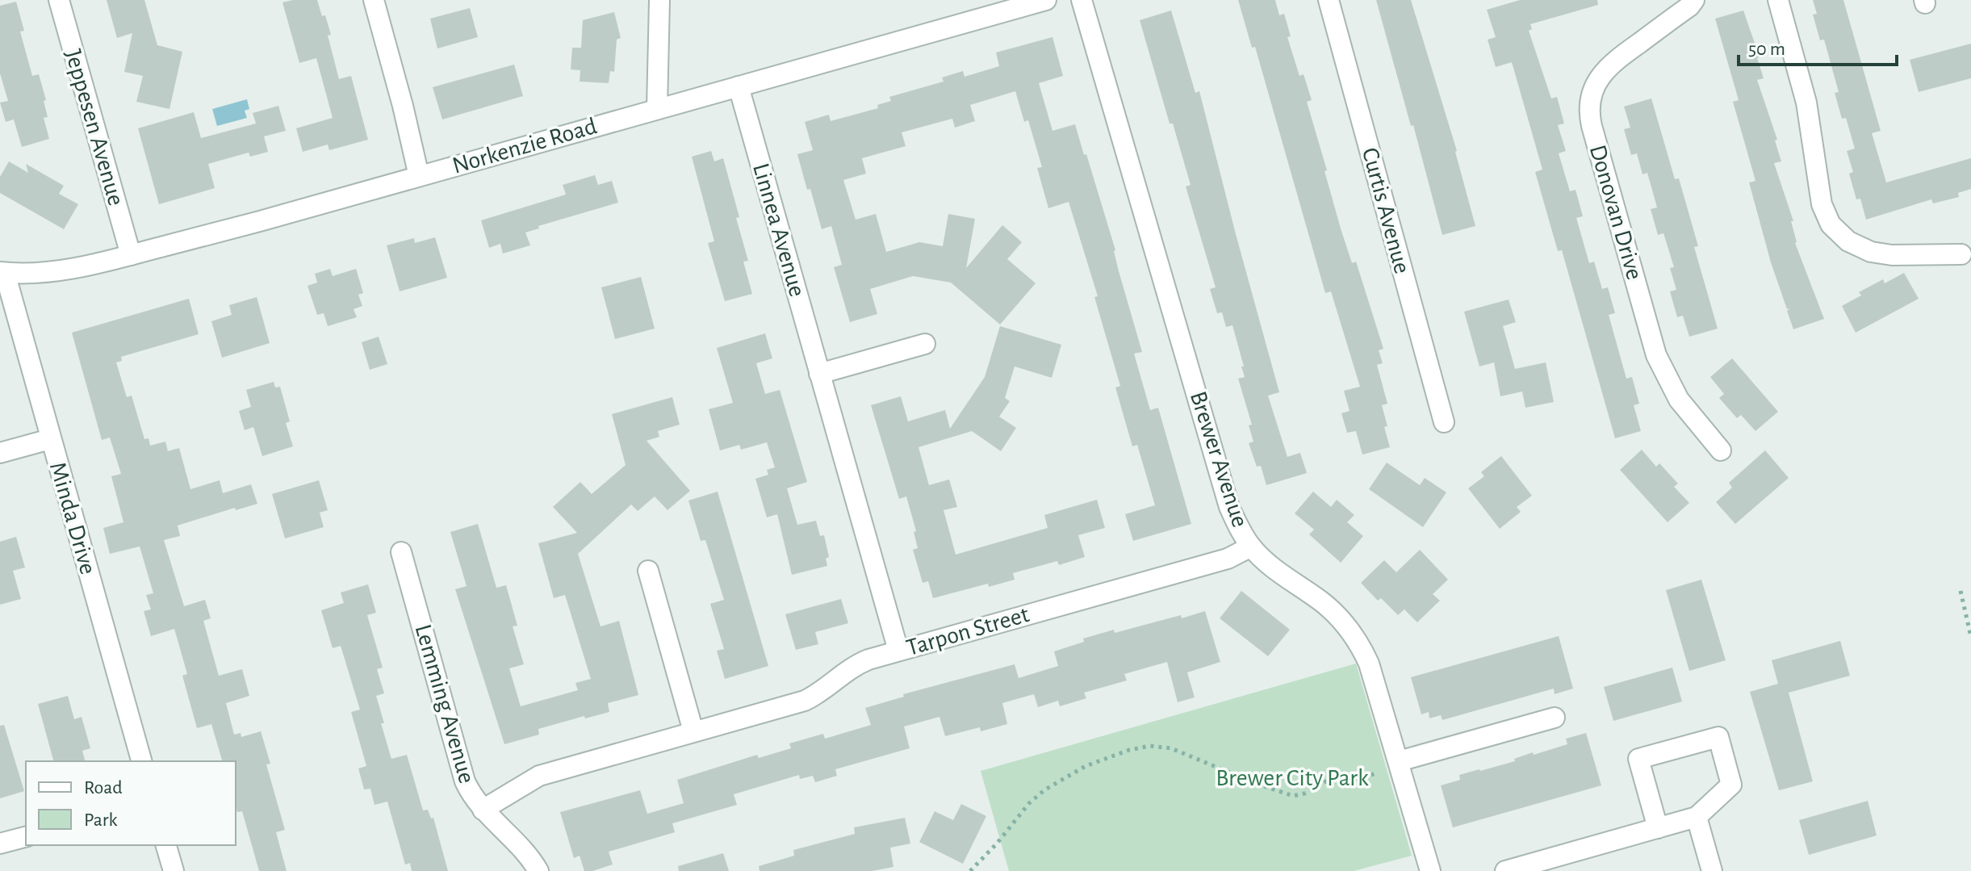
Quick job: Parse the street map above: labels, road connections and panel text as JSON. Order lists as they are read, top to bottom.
{
  "streets": {
    "street": [
      "Jeppesen Avenue",
      "Norkenzie Road",
      "Curtis Avenue",
      "Donovan Drive",
      "Linnea Avenue",
      "Brewer Avenue",
      "Minda Drive",
      "Tarpon Street",
      "Lemming Avenue"
    ]
  },
  "crossings": [
    ["Jeppesen Avenue", "Norkenzie Road"],
    ["Norkenzie Road", "Linnea Avenue"],
    ["Norkenzie Road", "Minda Drive"],
    ["Linnea Avenue", "Tarpon Street"],
    ["Brewer Avenue", "Tarpon Street"],
    ["Tarpon Street", "Lemming Avenue"]
  ],
  "parks": ["Brewer City Park"],
  "legend": ["Road", "Park"],
  "scale_bar": "50 m"
}
